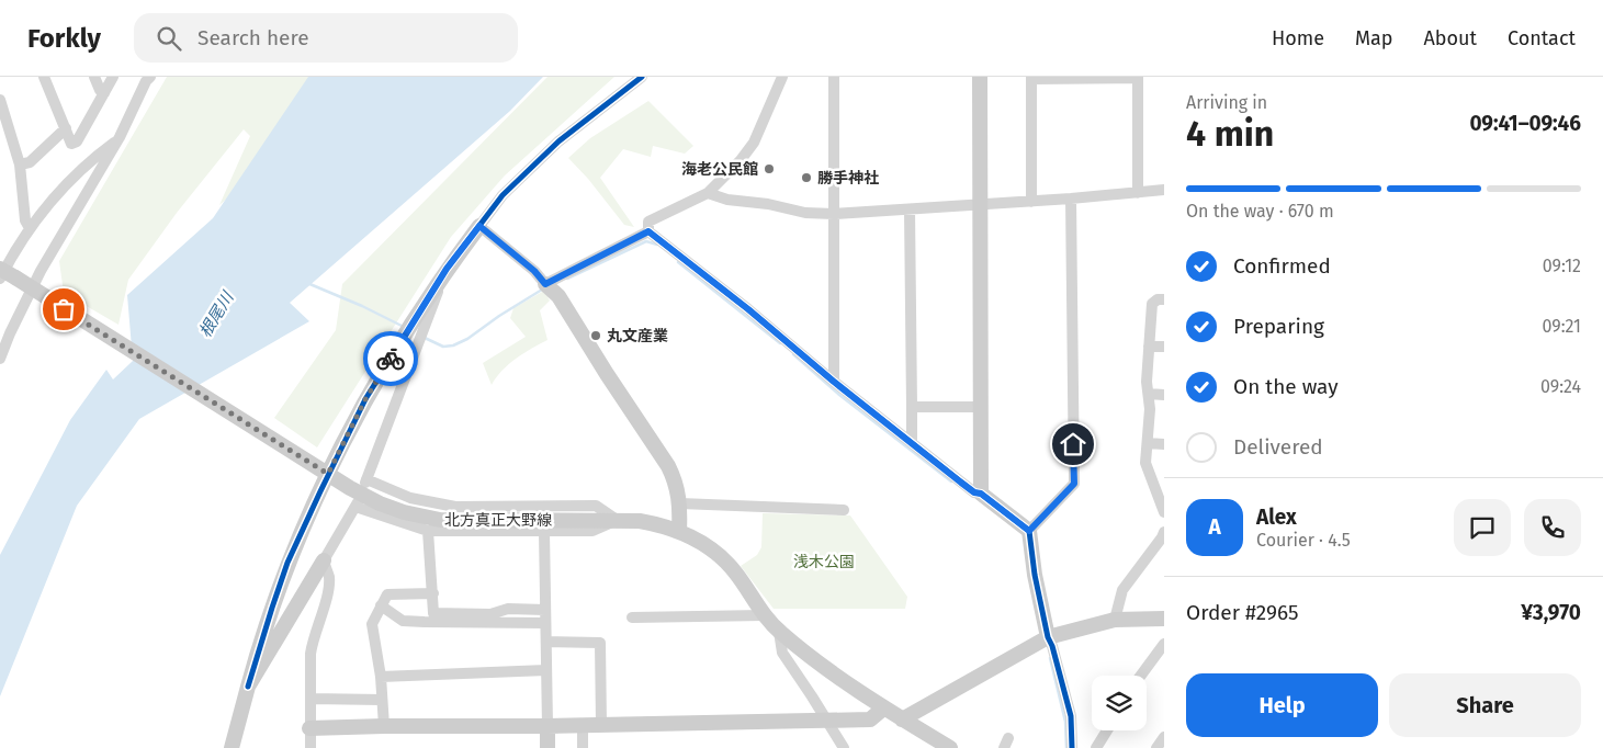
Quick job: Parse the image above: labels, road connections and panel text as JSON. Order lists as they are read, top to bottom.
{
  "streets": {
    "street": ["北方真正大野線"]
  },
  "water": ["根尾川"],
  "parks": ["浅木公園"],
  "places": ["海老公民館", "勝手神社", "丸文産業"],
  "page": {
    "header": "Forkly",
    "search": "Search here",
    "nav": [
      "Home",
      "Map",
      "About",
      "Contact"
    ],
    "heading": ["4 min", "Arriving in", "09:41–09:46"],
    "panel": [
      "Alex",
      "Courier · 4.5",
      "Order #2965",
      "¥3,970"
    ],
    "bar": "On the way · 670 m",
    "list": [
      ["Confirmed", "09:12"],
      ["Preparing", "09:21"],
      ["On the way", "09:24"],
      "Delivered"
    ],
    "round": "A",
    "buttons": ["Help", "Share"]
  }
}
